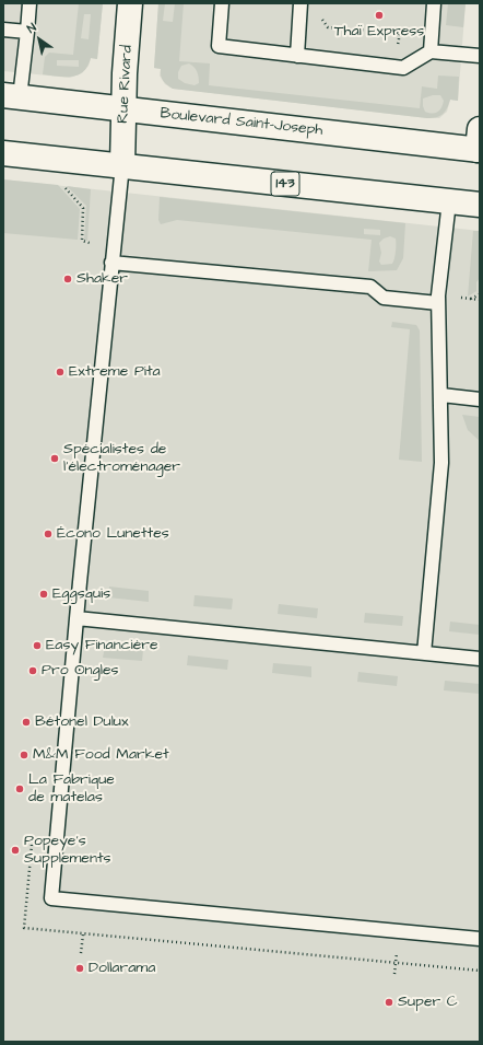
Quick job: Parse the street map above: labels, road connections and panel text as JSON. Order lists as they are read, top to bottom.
{
  "streets": {
    "main road": ["Rue Rivard", "Boulevard Saint-Joseph", "143"]
  },
  "crossings": [
    ["Rue Rivard", "Boulevard Saint-Joseph"],
    ["Rue Rivard", "143"]
  ],
  "places": [
    "Thaï Express",
    "Shaker",
    "Extreme Pita",
    "Spécialistes de l'électroménager",
    "Écono Lunettes",
    "Eggsquis",
    "Easy Financière",
    "Pro Ongles",
    "Bétonel Dulux",
    "M&M Food Market",
    "La Fabrique de matelas",
    "Popeye's Supplements",
    "Dollarama",
    "Super C"
  ],
  "north": "top left"
}
